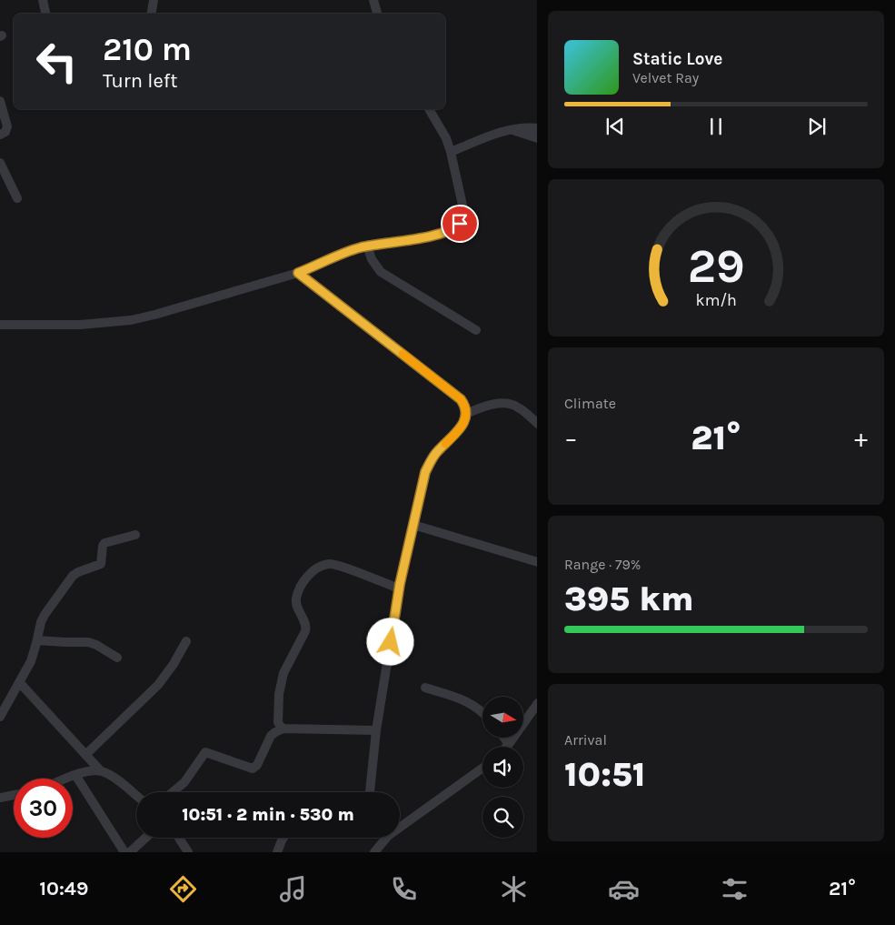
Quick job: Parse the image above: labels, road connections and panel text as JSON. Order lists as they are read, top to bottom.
{
  "north": "right",
  "page": {
    "turn": ["210 m", "Turn left"],
    "song": ["Static Love", "Velvet Ray"],
    "tile": [
      "Climate",
      ["Range · 79%", "395 km"],
      ["Arrival", "10:51"]
    ],
    "heat": ["−", "21°", "+"],
    "limit": "30",
    "trip": "10:51 · 2 min · 530 m",
    "tabs": ["10:49", "21°"],
    "gauge": ["29", "km/h"]
  }
}
